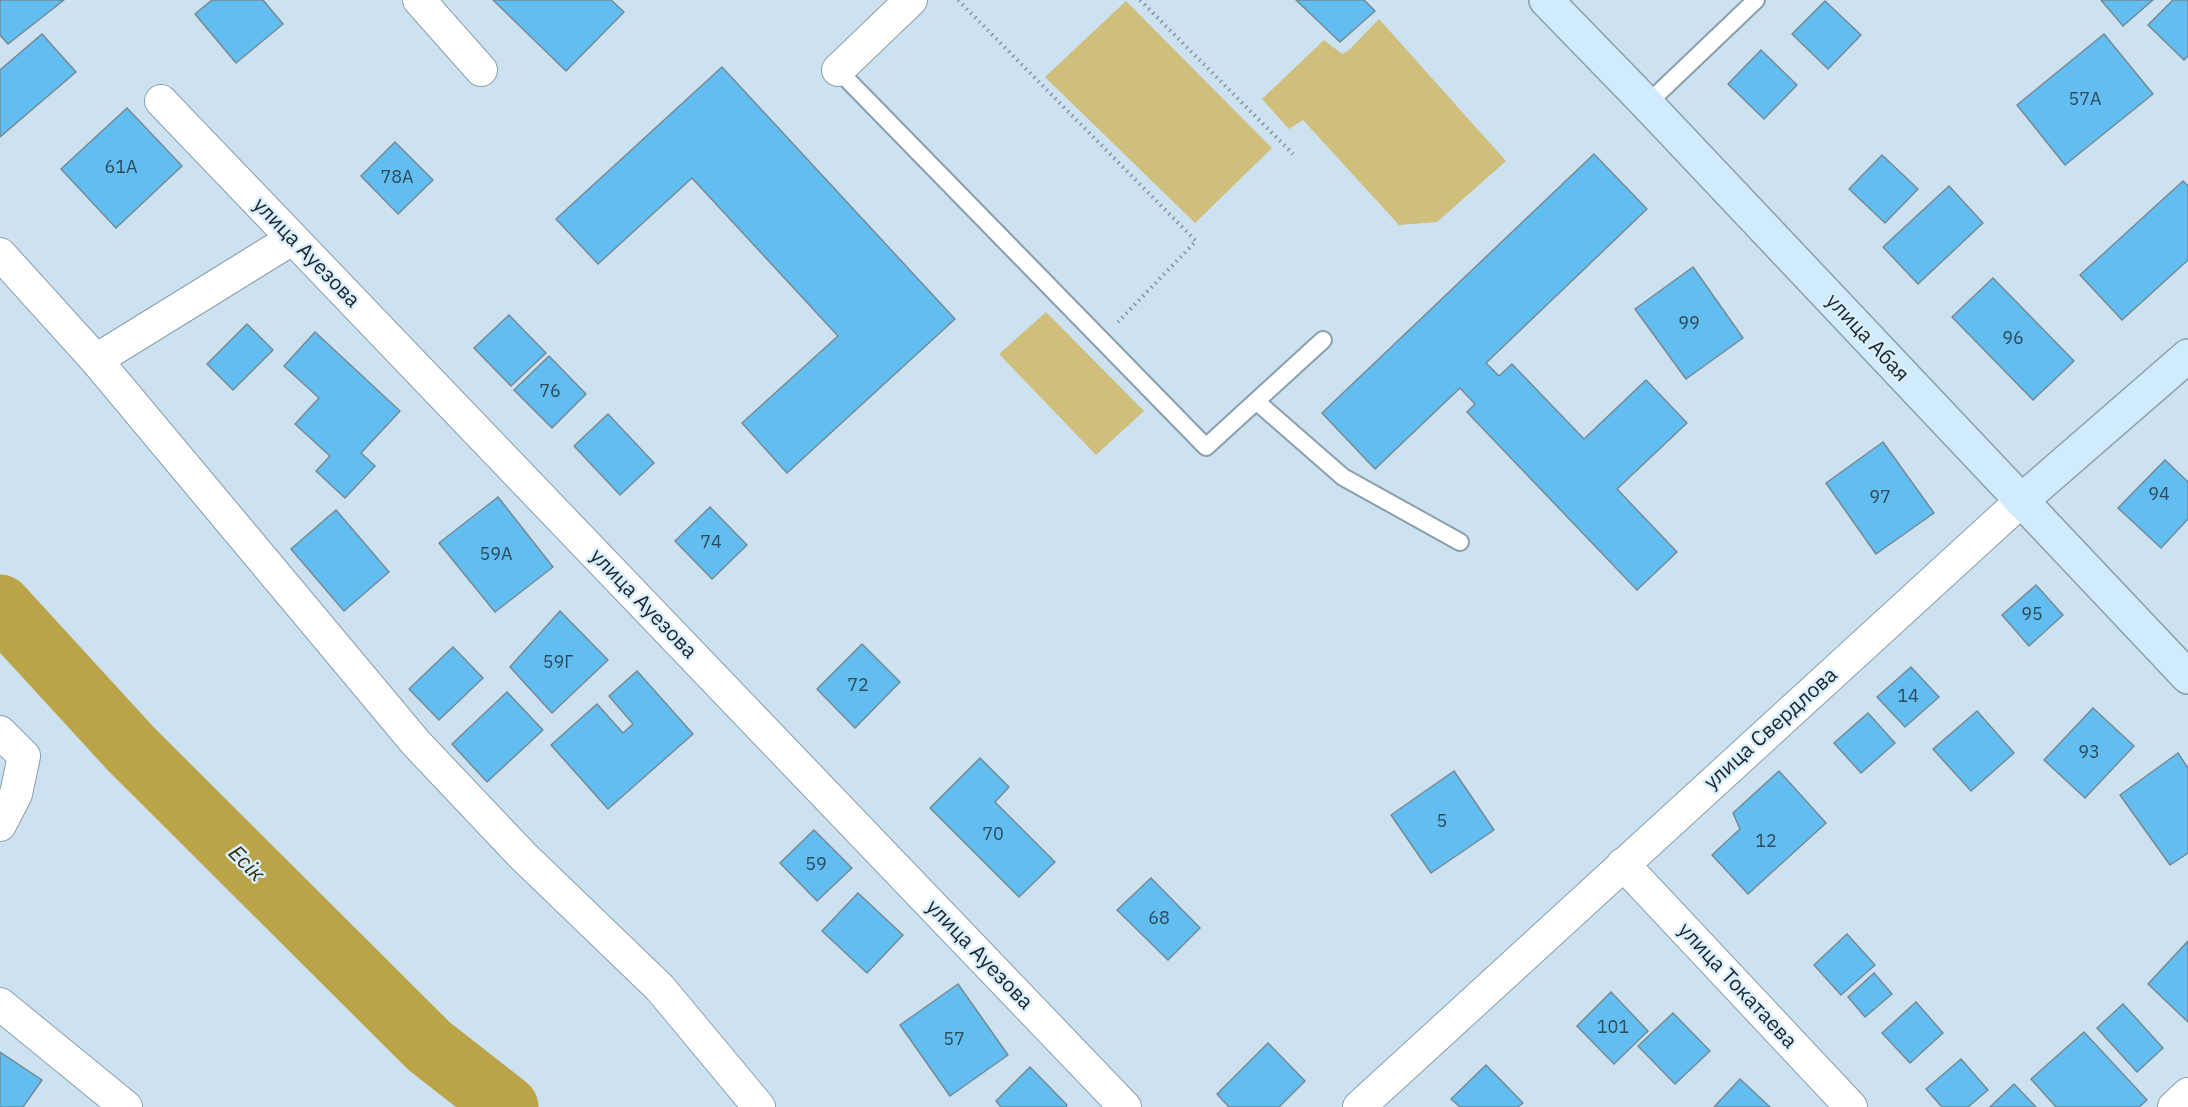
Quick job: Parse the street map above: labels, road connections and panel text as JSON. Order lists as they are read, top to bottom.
{
  "streets": {
    "street": [
      "улица Ауезова",
      "улица Абая",
      "улица Свердлова",
      "улица Токатаева"
    ]
  },
  "crossings": [
    ["улица Абая", "улица Свердлова"],
    ["улица Свердлова", "улица Токатаева"]
  ],
  "water": ["Есік"],
  "house_numbers": [
    "57А",
    "61А",
    "78А",
    "99",
    "96",
    "76",
    "94",
    "97",
    "74",
    "59А",
    "95",
    "59Г",
    "72",
    "14",
    "93",
    "5",
    "70",
    "12",
    "59",
    "68",
    "101",
    "57"
  ]
}
